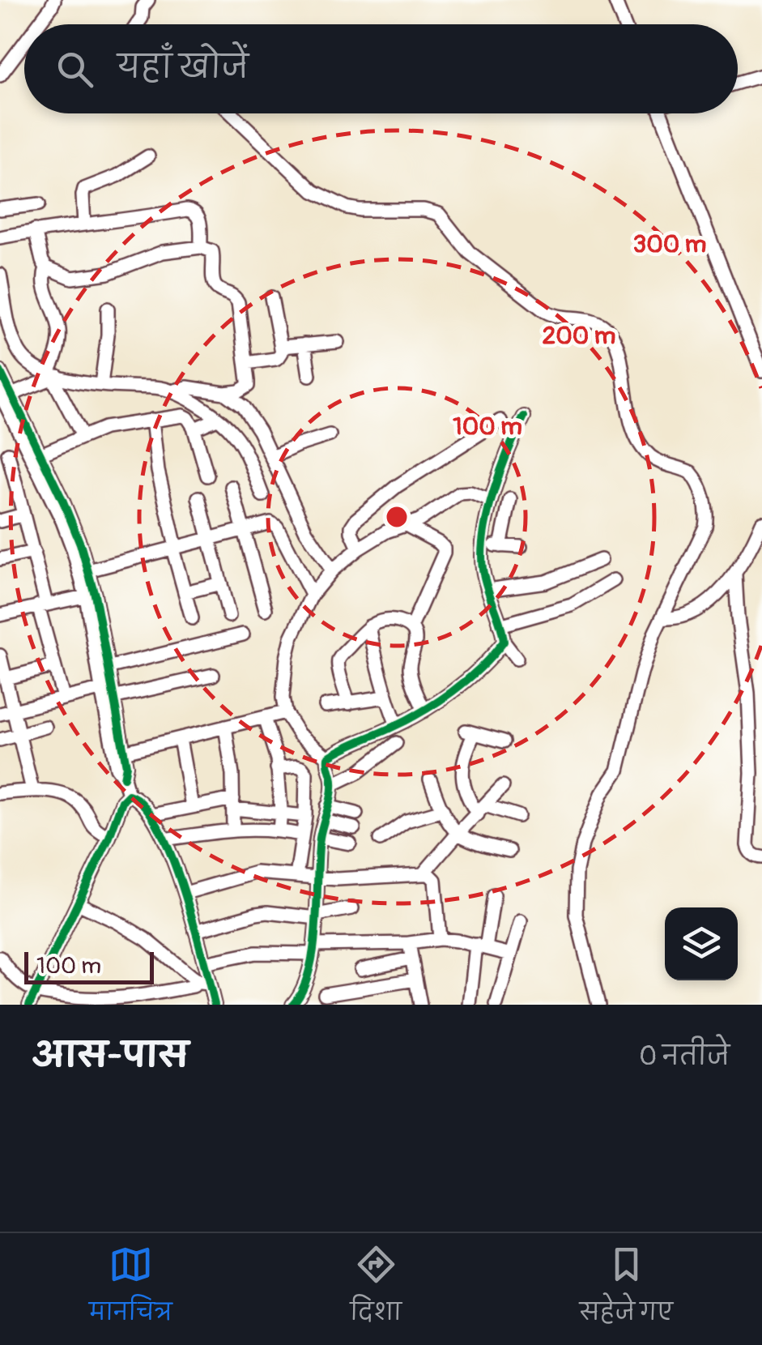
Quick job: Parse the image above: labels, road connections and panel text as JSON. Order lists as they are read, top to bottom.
{
  "scale_bar": "100 m",
  "page": {
    "search": "यहाँ खोजें",
    "scale": "100 m",
    "heading": ["आस-पास", "0 नतीजे"],
    "nav": ["मानचित्र", "दिशा", "सहेजे गए"]
  },
  "rings": ["300 m", "200 m", "100 m"]
}
